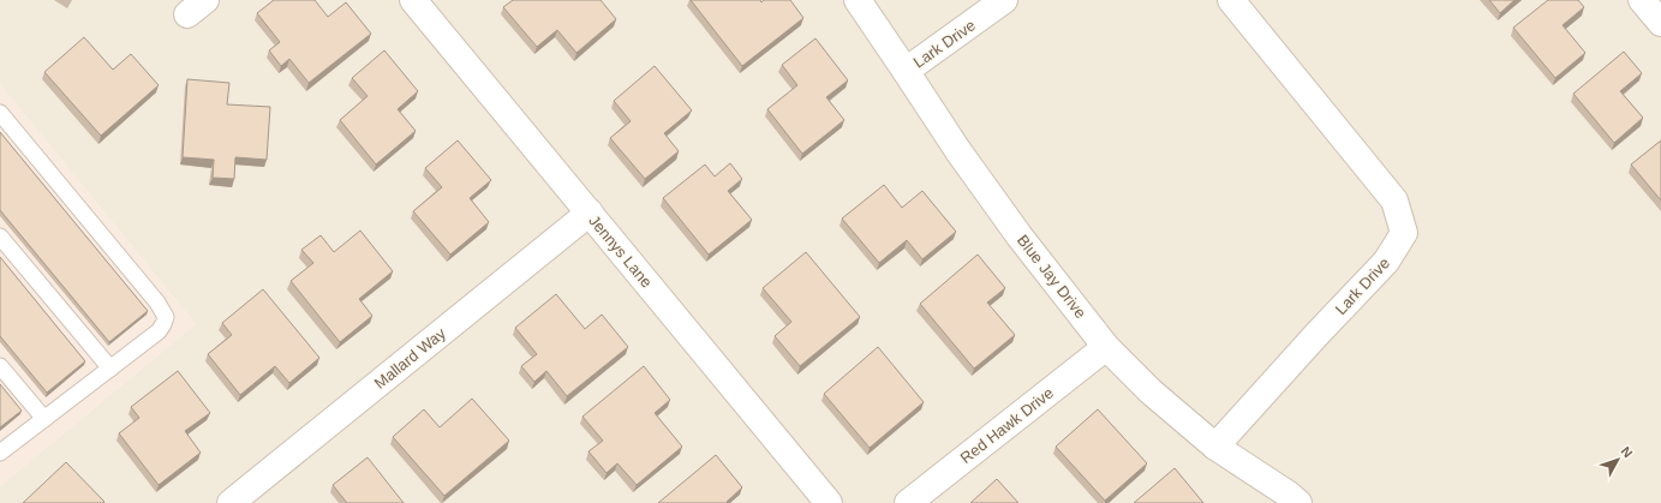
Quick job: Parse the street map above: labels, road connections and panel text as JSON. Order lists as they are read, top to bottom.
{
  "streets": {
    "street": [
      "Lark Drive",
      "Jennys Lane",
      "Blue Jay Drive",
      "Mallard Way",
      "Red Hawk Drive"
    ]
  },
  "crossings": [
    ["Lark Drive", "Blue Jay Drive"],
    ["Jennys Lane", "Mallard Way"],
    ["Blue Jay Drive", "Red Hawk Drive"]
  ],
  "north": "top right"
}
